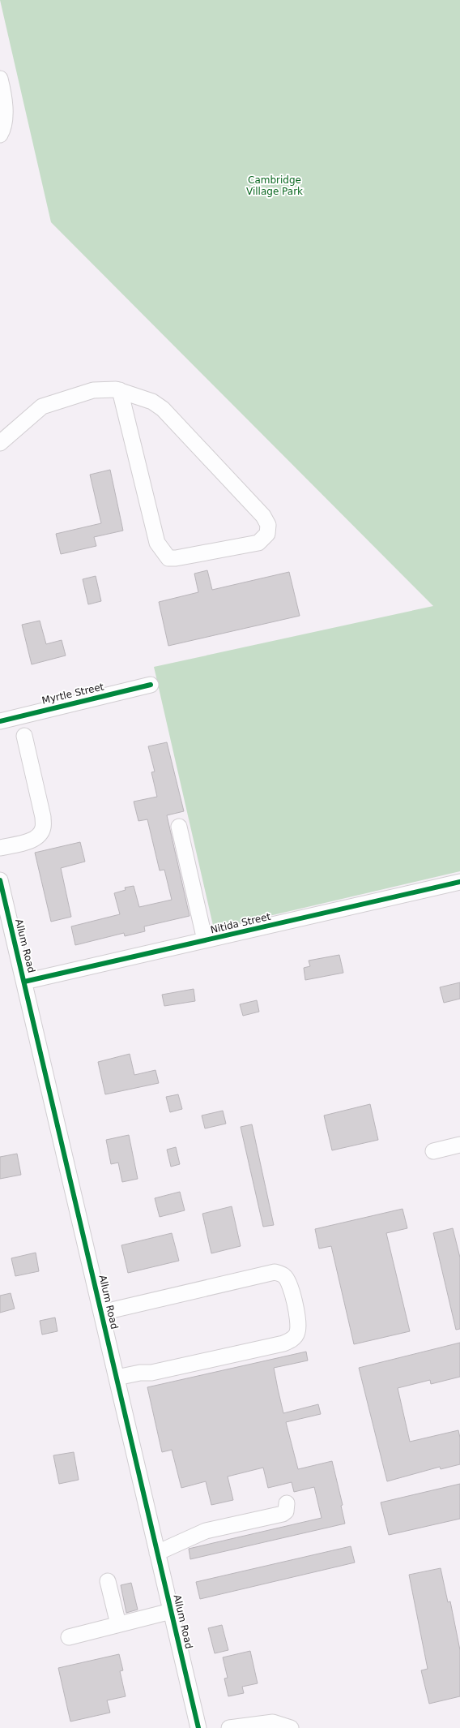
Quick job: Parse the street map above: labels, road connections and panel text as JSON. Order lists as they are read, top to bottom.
{
  "streets": {
    "street": ["Myrtle Street", "Nitida Street", "Allum Road"]
  },
  "crossings": [
    ["Nitida Street", "Allum Road"]
  ],
  "parks": ["Cambridge Village Park"]
}
